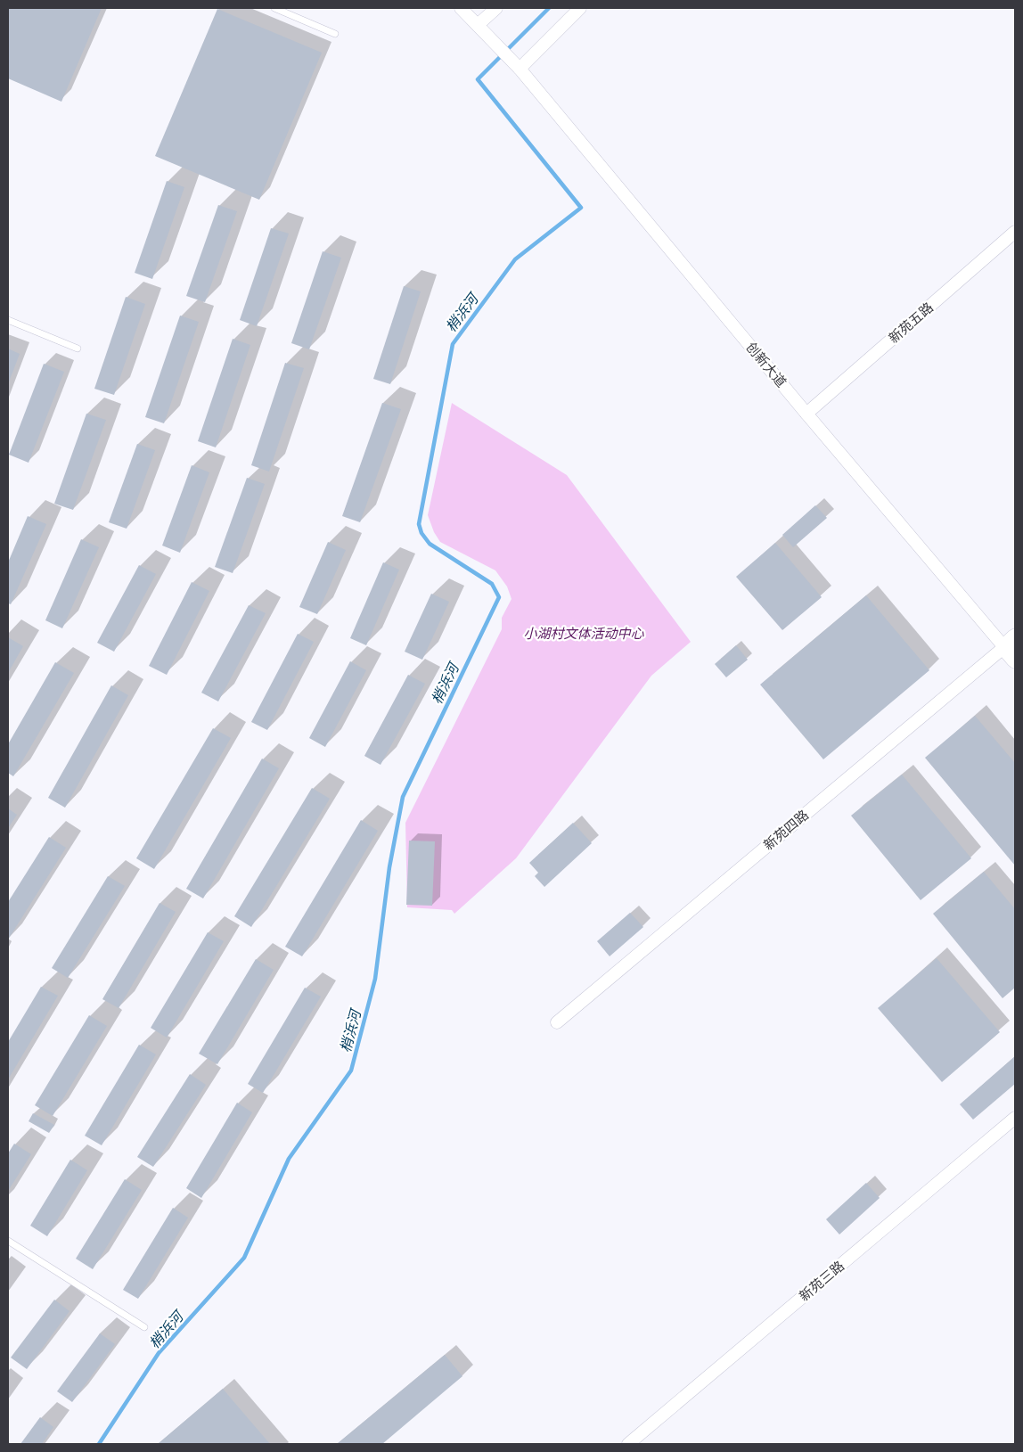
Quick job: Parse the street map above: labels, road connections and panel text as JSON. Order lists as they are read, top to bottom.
{
  "streets": {
    "street": [
      "新苑五路",
      "创新大道",
      "新苑四路",
      "新苑三路"
    ]
  },
  "crossings": [
    ["新苑五路", "创新大道"],
    ["创新大道", "新苑四路"]
  ],
  "water": ["梢浜河"],
  "parks": ["小湖村文体活动中心"]
}
